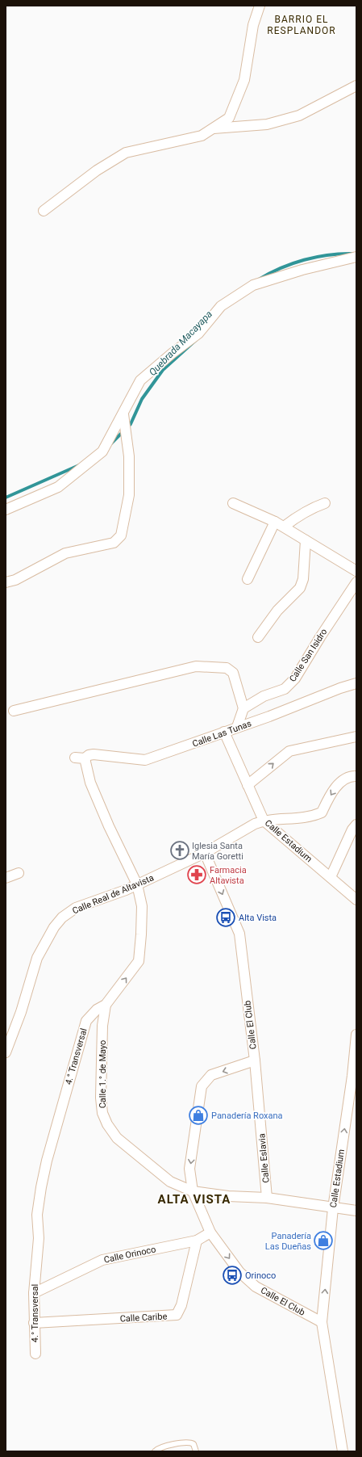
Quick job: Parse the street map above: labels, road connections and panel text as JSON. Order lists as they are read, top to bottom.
{
  "streets": {
    "street": [
      "Calle San Isidro",
      "Calle Las Tunas",
      "Calle Estadium",
      "Calle Real de Altavista",
      "Calle El Club",
      "4.° Transversal",
      "Calle 1.° de Mayo",
      "Calle Eslavia",
      "Calle Orinoco",
      "Calle Caribe"
    ]
  },
  "crossings": [
    ["Calle Las Tunas", "Calle Estadium"],
    ["Calle Las Tunas", "4.° Transversal"],
    ["Calle Estadium", "Calle Real de Altavista"],
    ["Calle Estadium", "Calle El Club"],
    ["Calle Estadium", "Calle 1.° de Mayo"],
    ["Calle Real de Altavista", "Calle El Club"],
    ["Calle Real de Altavista", "4.° Transversal"],
    ["Calle El Club", "Calle 1.° de Mayo"],
    ["Calle El Club", "Calle Eslavia"],
    ["Calle El Club", "Calle Orinoco"],
    ["4.° Transversal", "Calle 1.° de Mayo"],
    ["4.° Transversal", "Calle Orinoco"],
    ["4.° Transversal", "Calle Caribe"],
    ["Calle 1.° de Mayo", "Calle Eslavia"],
    ["Calle Orinoco", "Calle Caribe"]
  ],
  "one_way": ["Calle Estadium", "Calle El Club"],
  "districts": ["BARRIO EL RESPLANDOR", "ALTA VISTA"],
  "water": ["Quebrada Macayapa"],
  "places": {
    "church": ["Iglesia Santa María Goretti"],
    "pharmacy": ["Farmacia Altavista"],
    "bus stop": ["Alta Vista", "Orinoco"],
    "shop": ["Panadería Roxana", "Panadería Las Dueñas"]
  }
}
